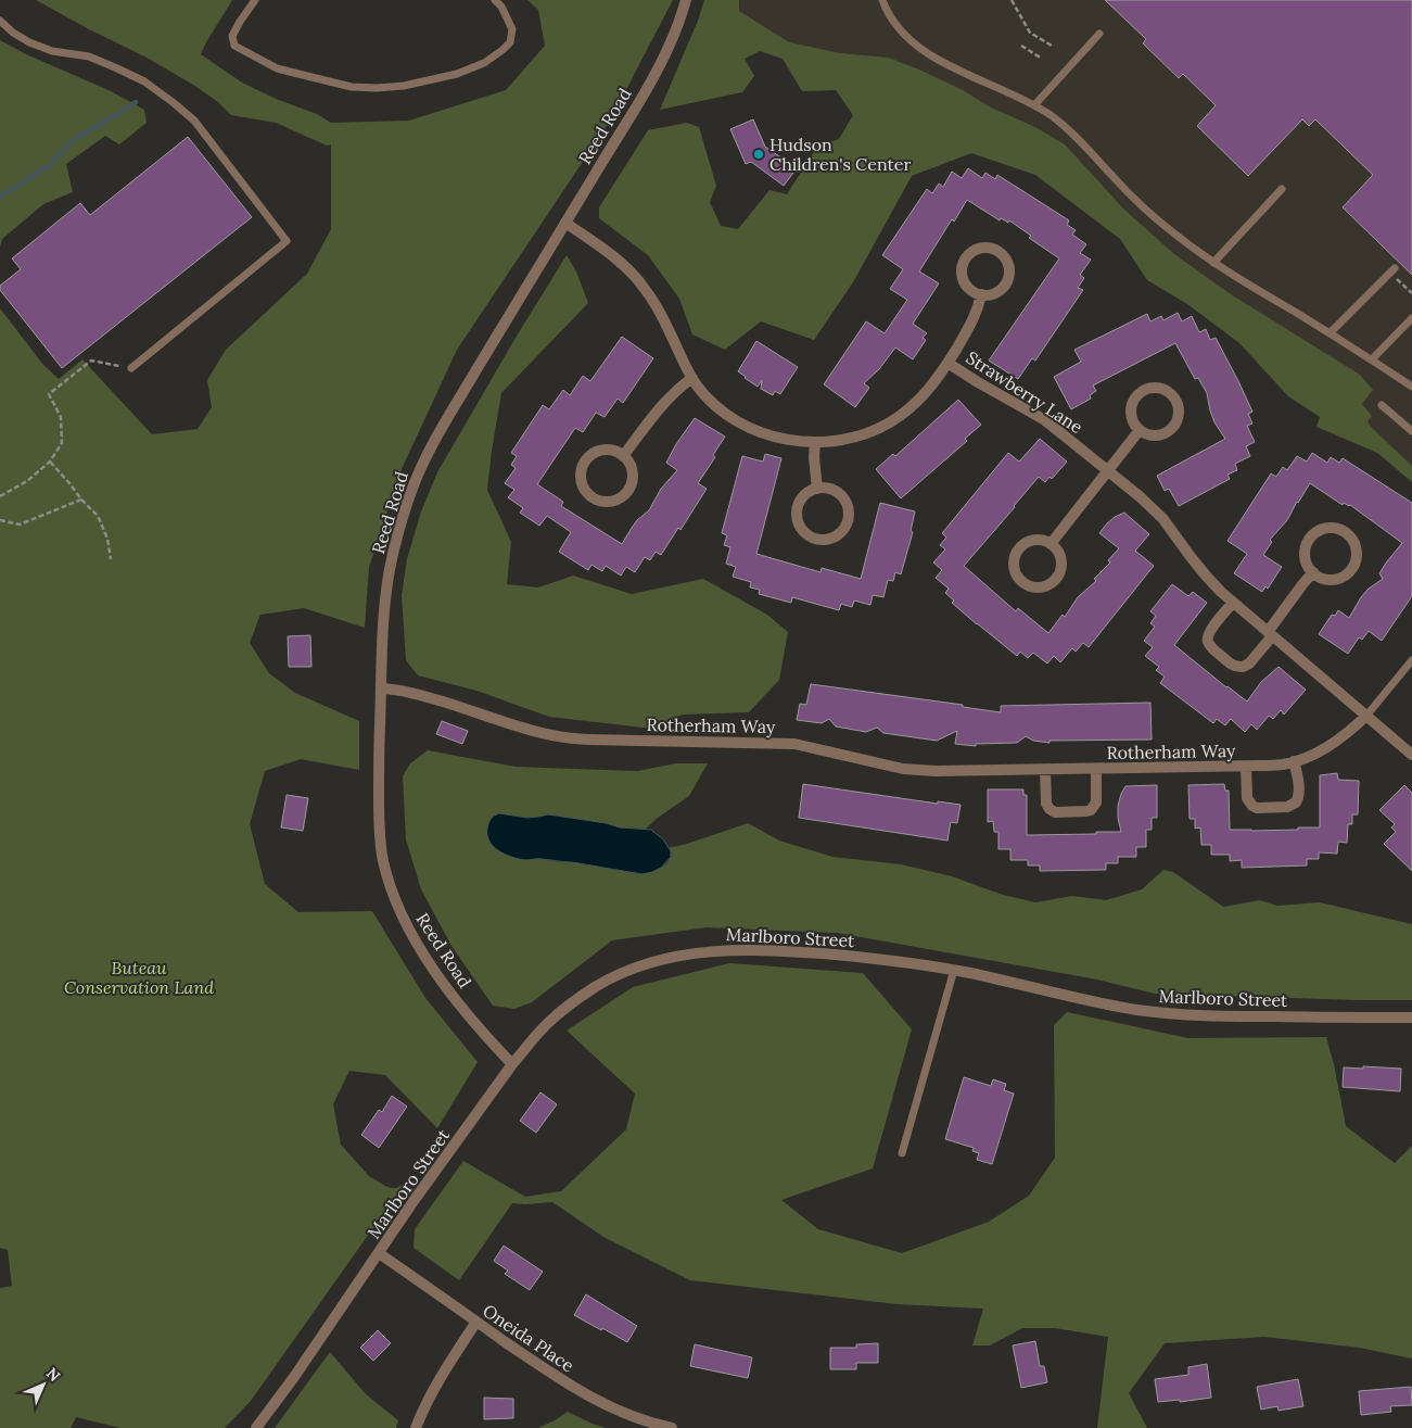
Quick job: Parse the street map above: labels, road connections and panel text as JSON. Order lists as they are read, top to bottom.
{
  "streets": {
    "street": [
      "Reed Road",
      "Strawberry Lane",
      "Rotherham Way",
      "Marlboro Street",
      "Oneida Place"
    ]
  },
  "crossings": [
    ["Reed Road", "Rotherham Way"],
    ["Reed Road", "Marlboro Street"],
    ["Strawberry Lane", "Rotherham Way"],
    ["Marlboro Street", "Oneida Place"]
  ],
  "parks": ["Buteau Conservation Land"],
  "places": ["Hudson Children's Center"],
  "north": "top right"
}
